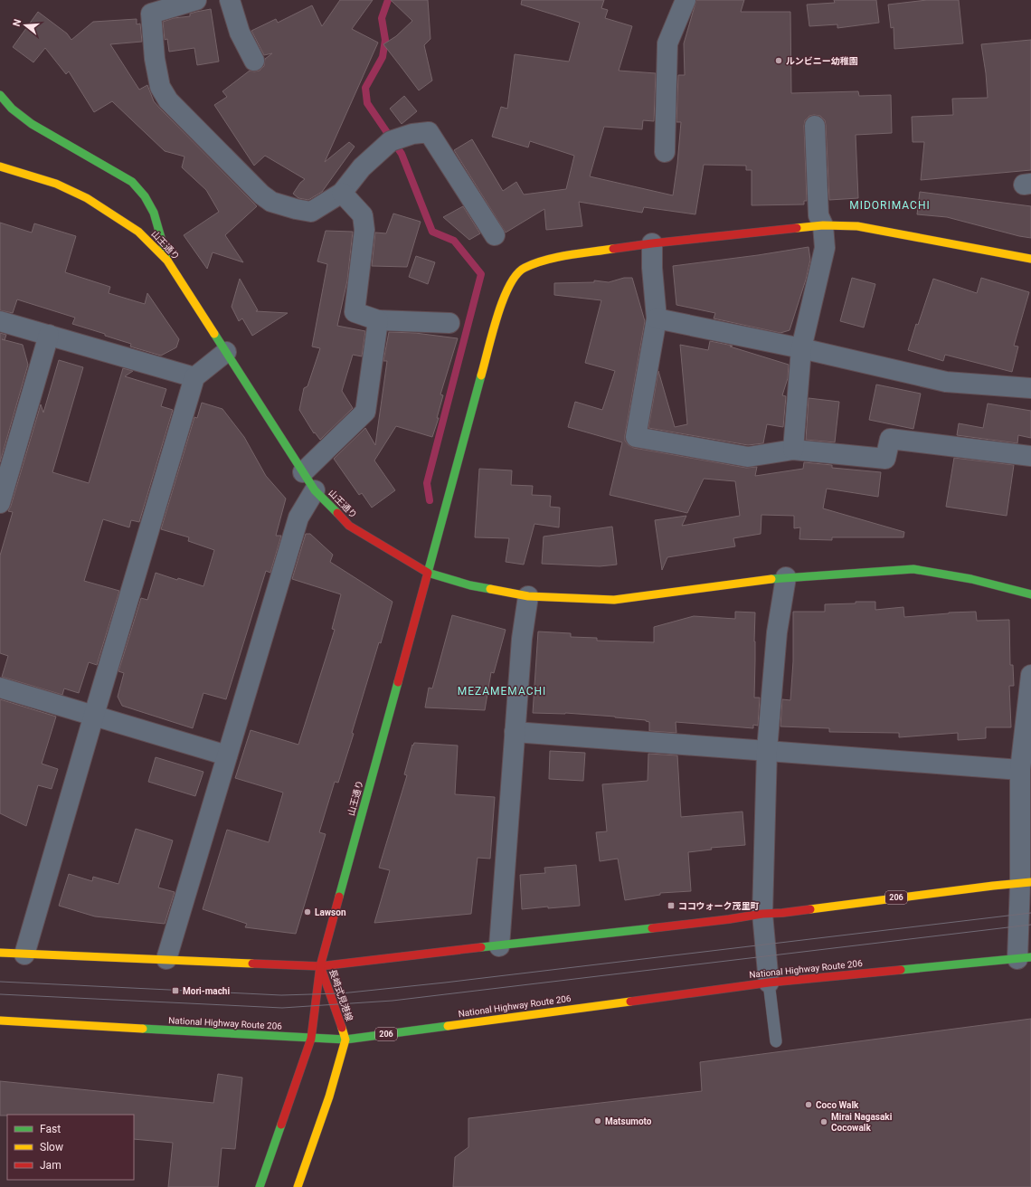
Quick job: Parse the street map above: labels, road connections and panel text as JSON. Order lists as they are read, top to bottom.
{
  "streets": {
    "main road": [
      "山王通り",
      "206",
      "National Highway Route 206",
      "長崎式見港線"
    ]
  },
  "crossings": [
    ["山王通り", "206"],
    ["山王通り", "長崎式見港線"],
    ["206", "長崎式見港線"],
    ["National Highway Route 206", "長崎式見港線"]
  ],
  "districts": ["MIDORIMACHI", "MEZAMEMACHI"],
  "places": {
    "other": [
      "ルンビニー幼稚園",
      "Lawson",
      "Coco Walk",
      "Matsumoto",
      "Mirai Nagasaki Cocowalk"
    ],
    "transit": ["ココウォーク茂里町", "Mori-machi"]
  },
  "legend": ["Fast", "Slow", "Jam"],
  "north": "left"
}
